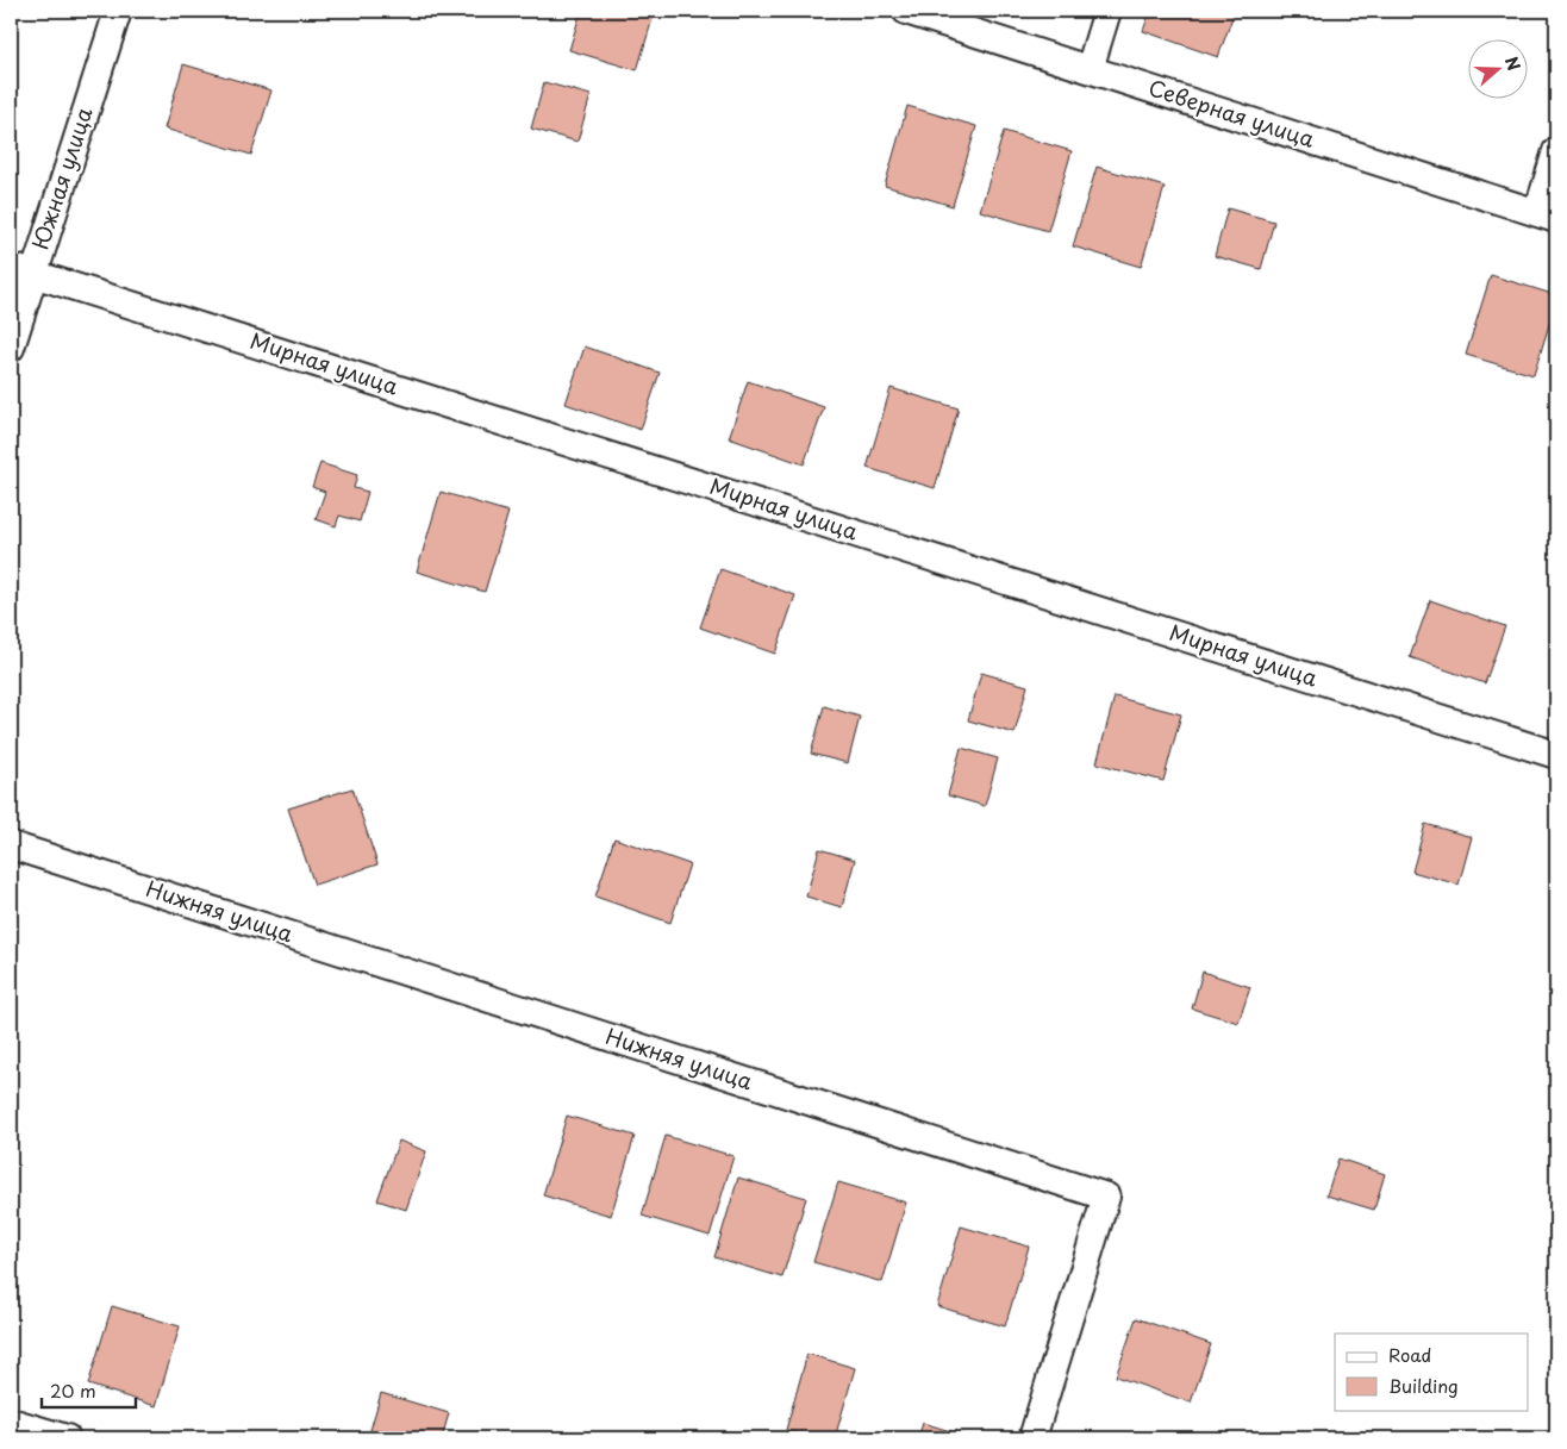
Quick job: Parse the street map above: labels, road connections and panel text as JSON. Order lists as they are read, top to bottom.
{
  "streets": {
    "street": [
      "Северная улица",
      "Южная улица",
      "Мирная улица",
      "Нижняя улица"
    ]
  },
  "crossings": [
    ["Южная улица", "Мирная улица"]
  ],
  "legend": ["Road", "Building"],
  "scale_bar": "20 m",
  "north": "right"
}
